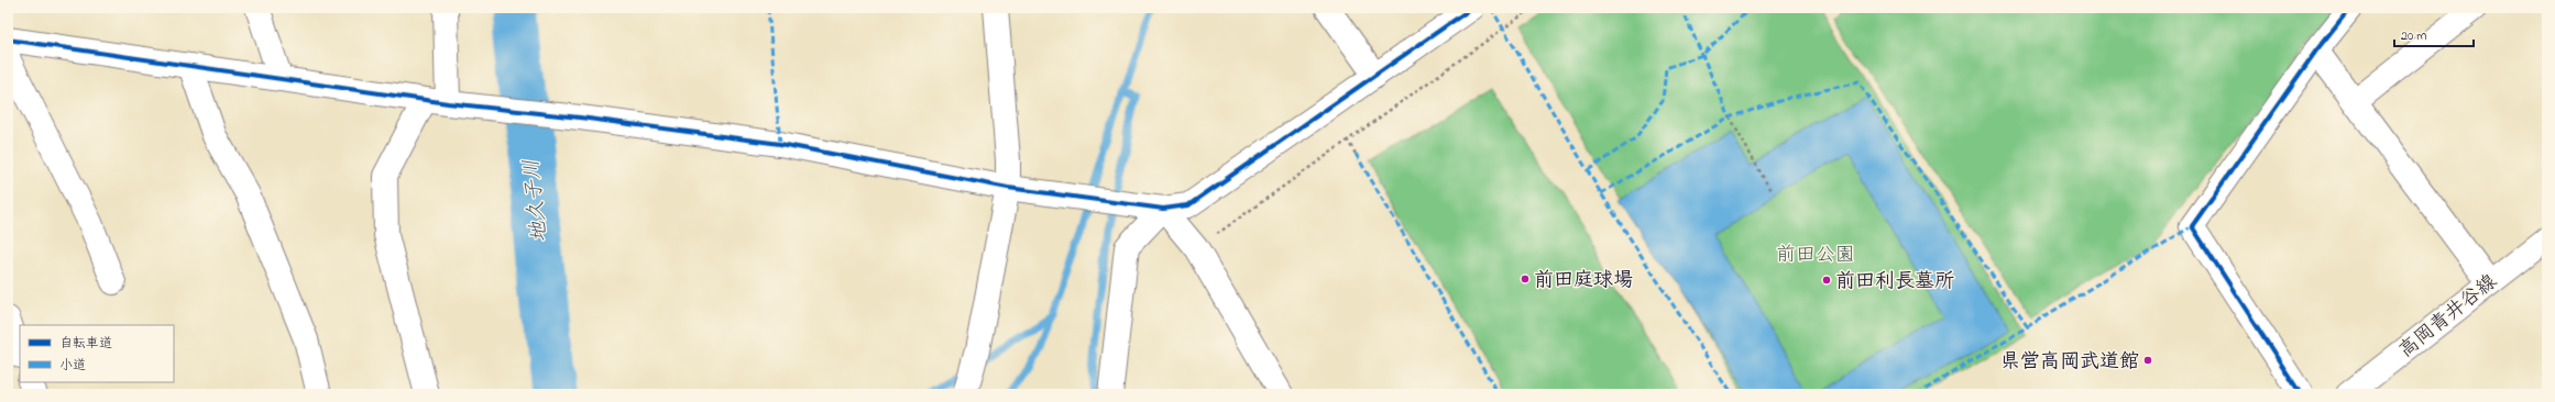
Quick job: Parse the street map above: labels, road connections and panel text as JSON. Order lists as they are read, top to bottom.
{
  "streets": {
    "street": ["高岡青井谷線"]
  },
  "water": ["地久子川"],
  "parks": ["前田公園"],
  "places": ["前田庭球場", "前田利長墓所", "県営高岡武道館"],
  "legend": ["自転車道", "小道"],
  "scale_bar": "20 m"
}
